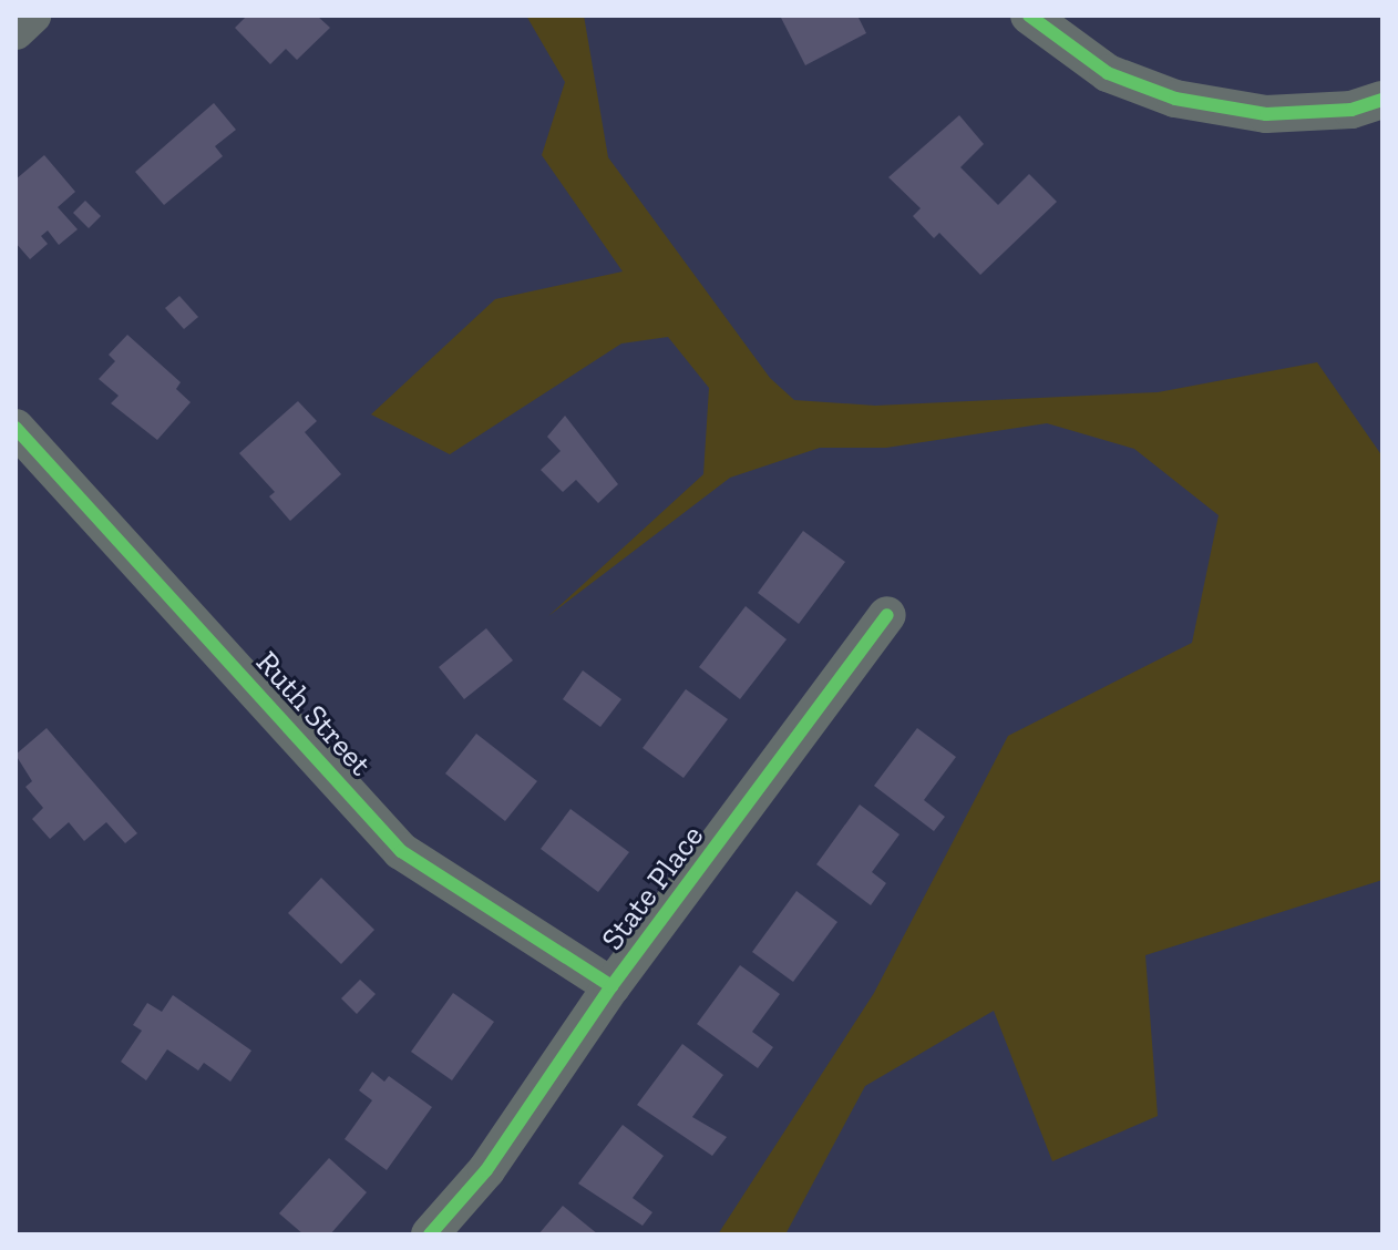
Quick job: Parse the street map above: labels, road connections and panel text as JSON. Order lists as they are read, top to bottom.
{
  "streets": {
    "street": ["Ruth Street", "State Place"]
  },
  "crossings": [
    ["Ruth Street", "State Place"]
  ]
}
